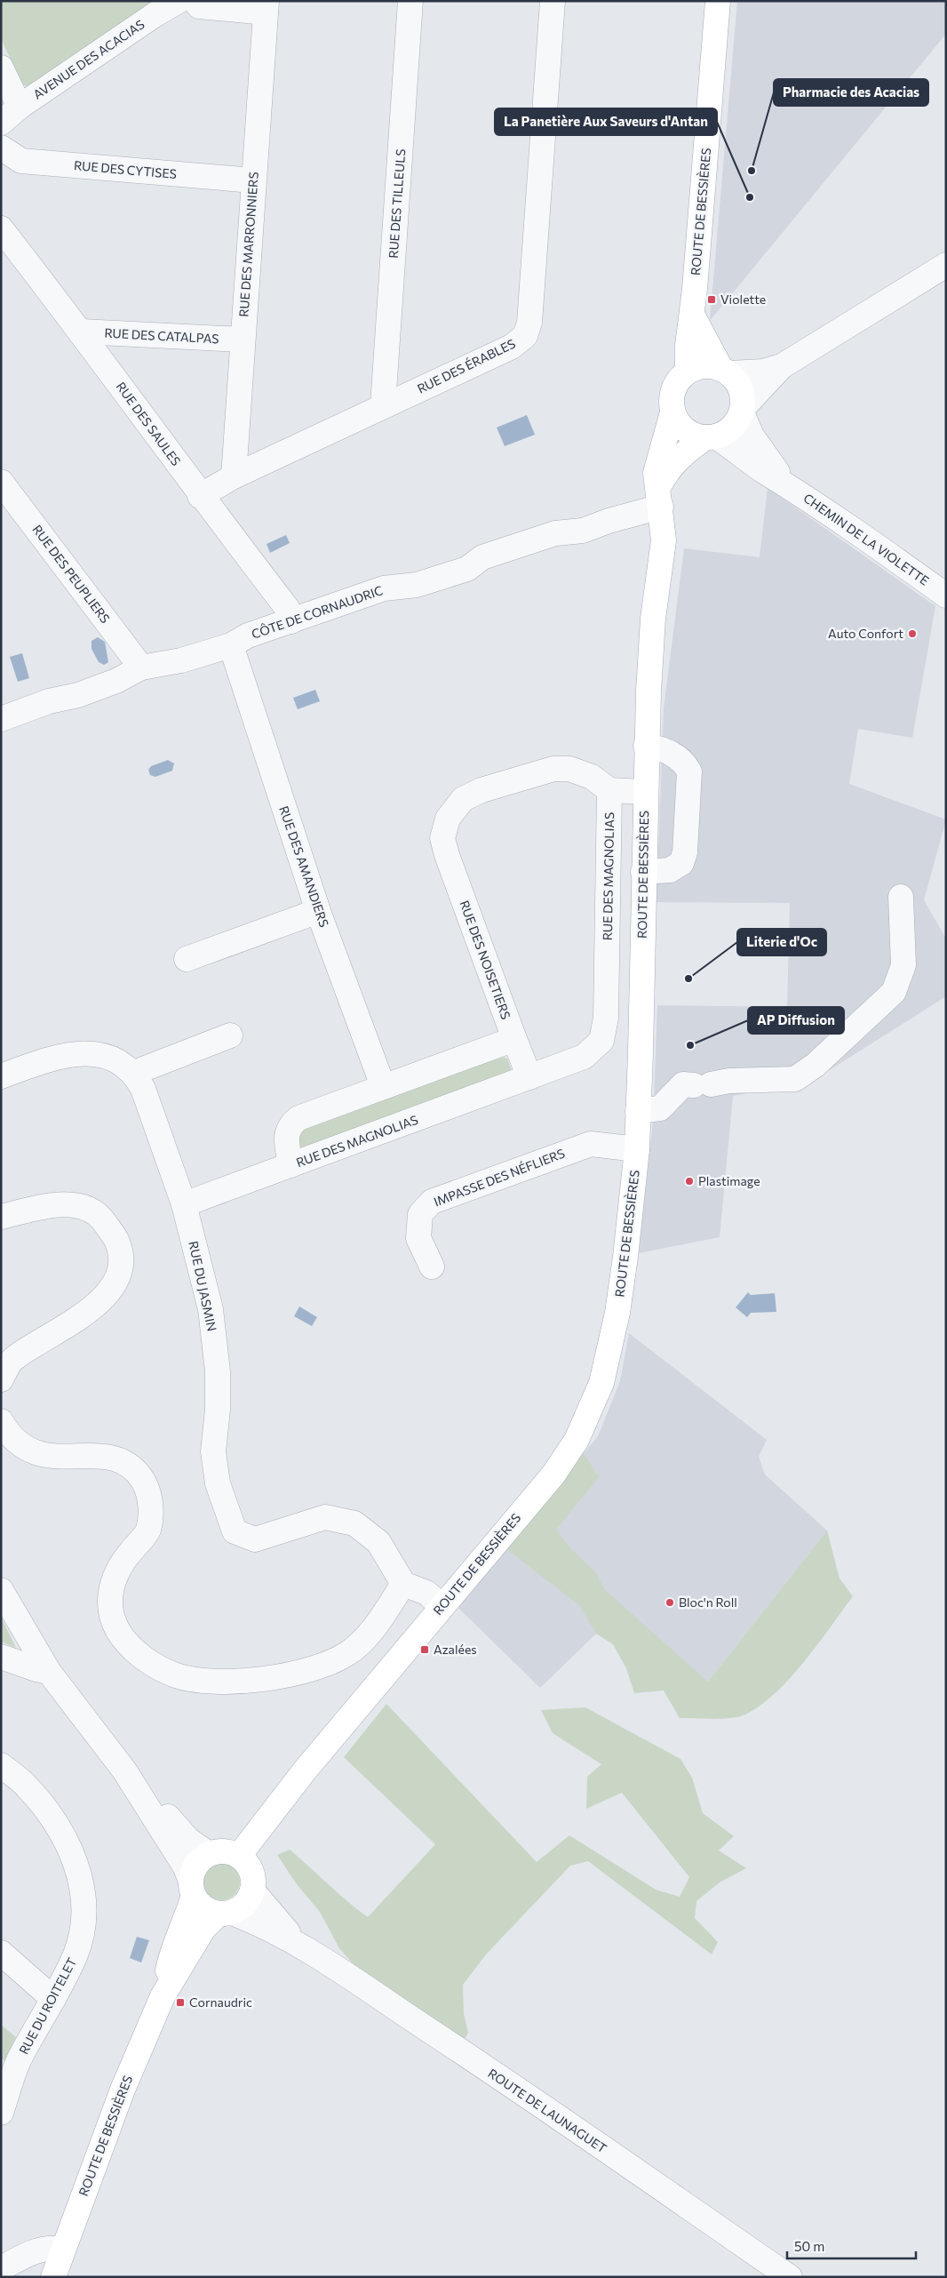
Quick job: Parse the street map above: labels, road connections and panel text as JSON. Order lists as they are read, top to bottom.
{
  "streets": {
    "main road": ["ROUTE DE BESSIÈRES"],
    "street": [
      "AVENUE DES ACACIAS",
      "RUE DES CYTISES",
      "RUE DES TILLEULS",
      "RUE DES MARRONNIERS",
      "RUE DES CATALPAS",
      "RUE DES ÉRABLES",
      "RUE DES SAULES",
      "CHEMIN DE LA VIOLETTE",
      "RUE DES PEUPLIERS",
      "CÔTE DE CORNAUDRIC",
      "RUE DES AMANDIERS",
      "RUE DES MAGNOLIAS",
      "RUE DES NOISETIERS",
      "IMPASSE DES NÉFLIERS",
      "RUE DU JASMIN",
      "RUE DU ROITELET",
      "ROUTE DE LAUNAGUET"
    ]
  },
  "crossings": [
    ["AVENUE DES ACACIAS", "RUE DES MARRONNIERS"],
    ["RUE DES CYTISES", "RUE DES MARRONNIERS"],
    ["RUE DES TILLEULS", "RUE DES ÉRABLES"],
    ["ROUTE DE BESSIÈRES", "CHEMIN DE LA VIOLETTE"],
    ["ROUTE DE BESSIÈRES", "CÔTE DE CORNAUDRIC"],
    ["ROUTE DE BESSIÈRES", "IMPASSE DES NÉFLIERS"],
    ["ROUTE DE BESSIÈRES", "ROUTE DE LAUNAGUET"],
    ["RUE DES MARRONNIERS", "RUE DES CATALPAS"],
    ["RUE DES MARRONNIERS", "RUE DES ÉRABLES"],
    ["RUE DES CATALPAS", "RUE DES SAULES"],
    ["RUE DES ÉRABLES", "RUE DES SAULES"],
    ["RUE DES SAULES", "CÔTE DE CORNAUDRIC"],
    ["RUE DES PEUPLIERS", "CÔTE DE CORNAUDRIC"],
    ["CÔTE DE CORNAUDRIC", "RUE DES AMANDIERS"],
    ["RUE DES MAGNOLIAS", "RUE DES NOISETIERS"],
    ["RUE DES MAGNOLIAS", "RUE DU JASMIN"]
  ],
  "places": {
    "other": [
      "Pharmacie des Acacias",
      "La Panetière Aux Saveurs d'Antan",
      "Auto Confort",
      "Literie d'Oc",
      "AP Diffusion",
      "Plastimage",
      "Bloc'n Roll"
    ],
    "transit": ["Violette", "Azalées", "Cornaudric"]
  },
  "scale_bar": "50 m"
}
